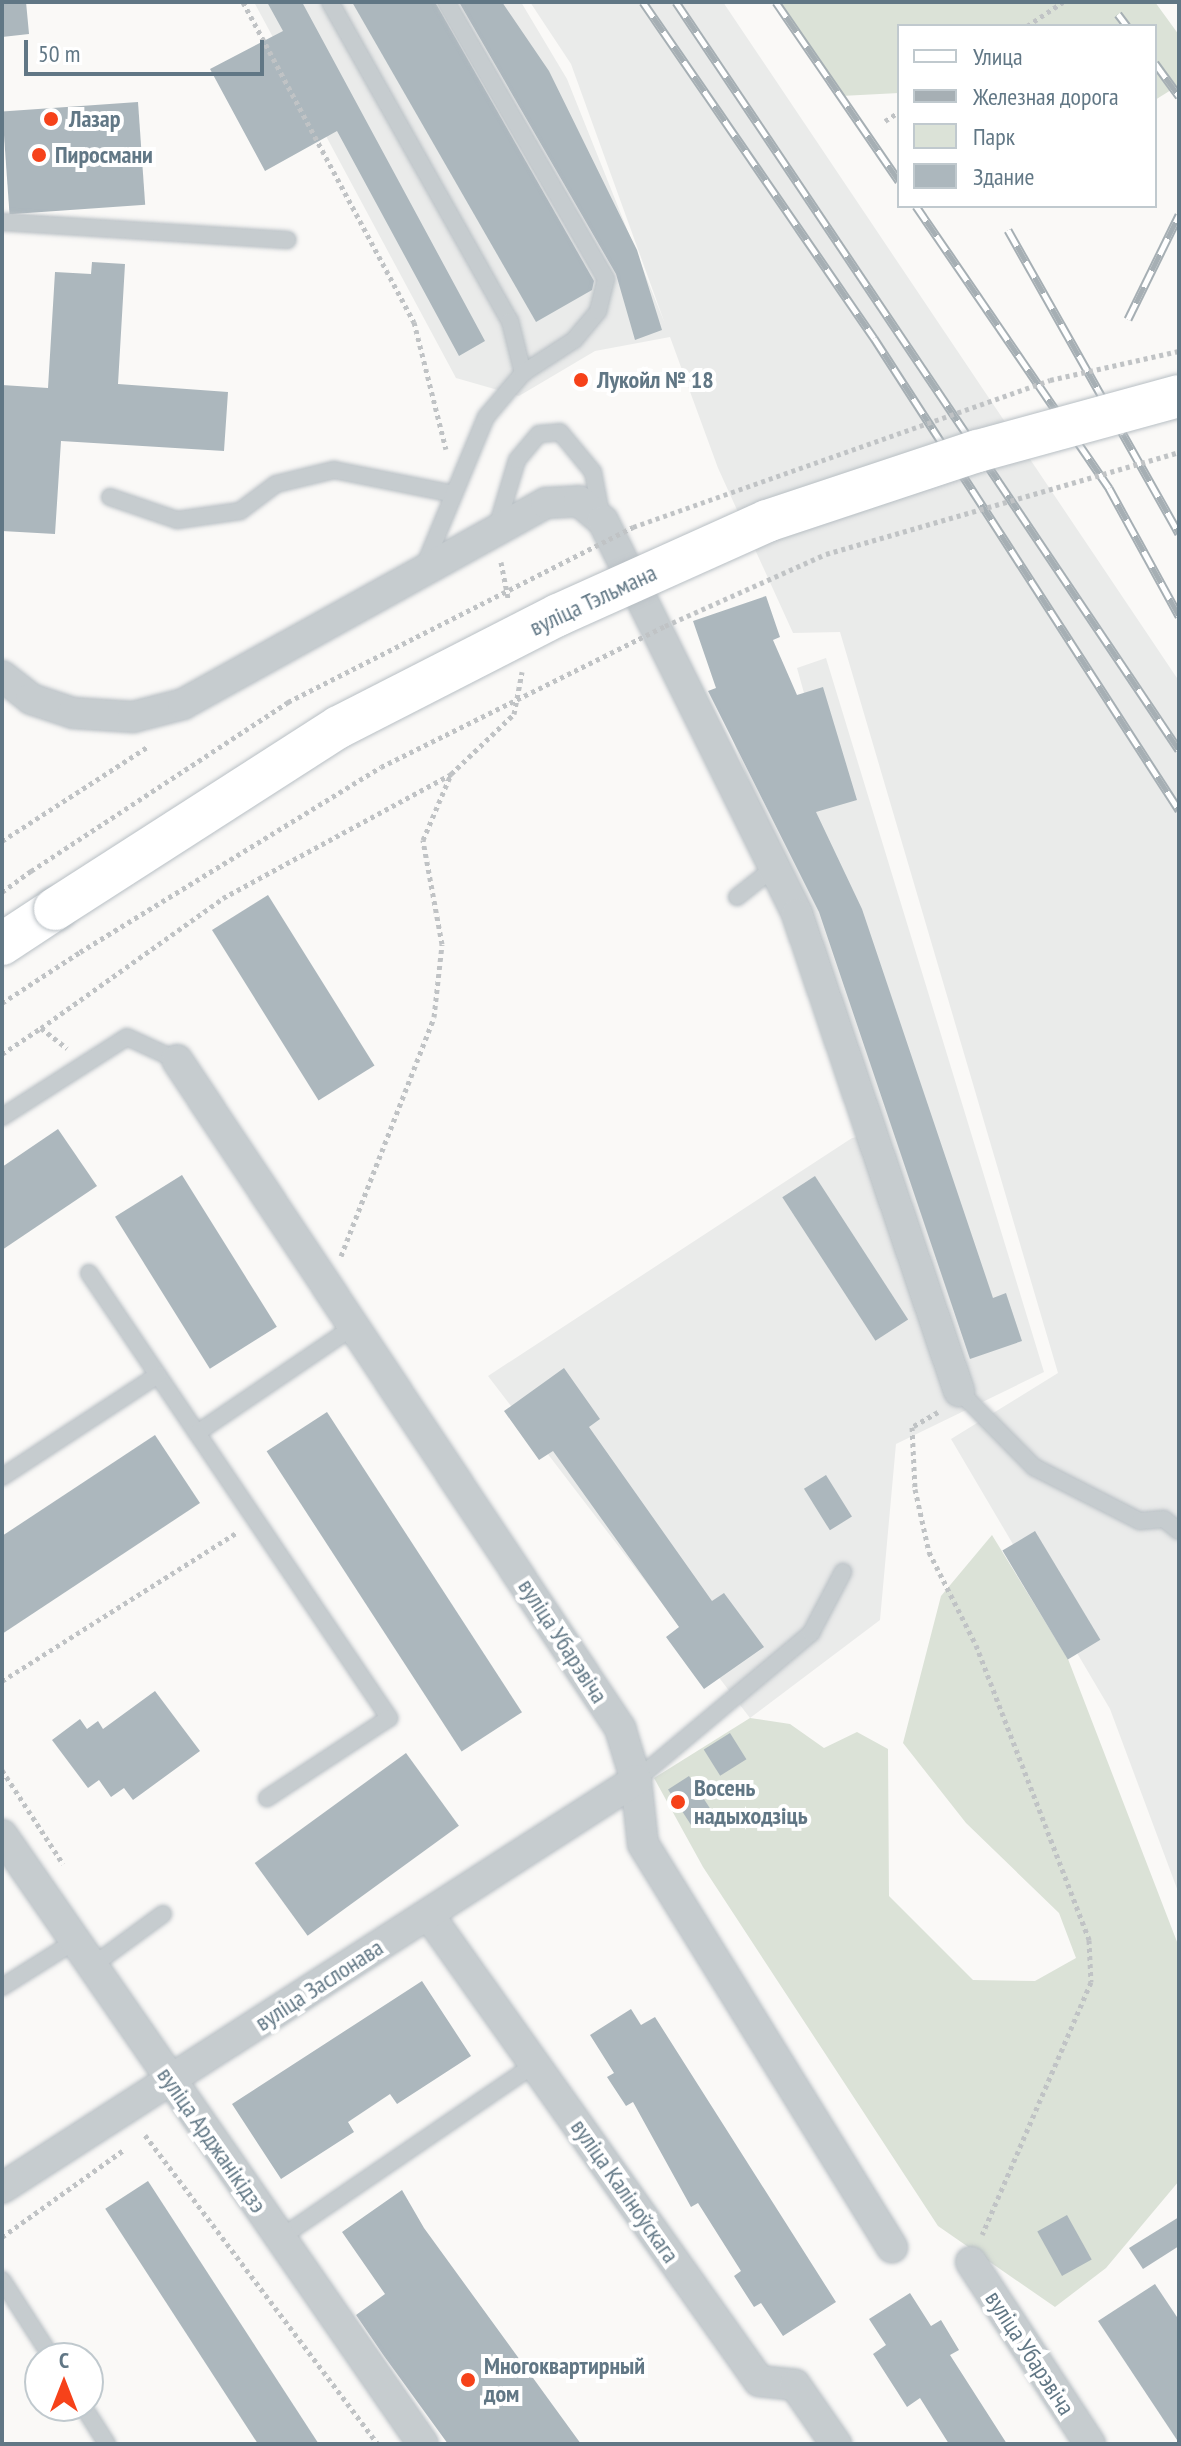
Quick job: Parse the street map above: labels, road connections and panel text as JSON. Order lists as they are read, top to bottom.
{
  "streets": {
    "main road": ["вуліца Тэльмана"],
    "street": [
      "вуліца Убарэвіча",
      "вуліца Заслонава",
      "вуліца Арджанікідзэ",
      "вуліца Каліноўскага"
    ]
  },
  "crossings": [
    ["вуліца Убарэвіча", "вуліца Заслонава"],
    ["вуліца Заслонава", "вуліца Арджанікідзэ"],
    ["вуліца Заслонава", "вуліца Каліноўскага"]
  ],
  "places": [
    "Лазар",
    "Пиросмани",
    "Лукойл № 18",
    "Восень надыходзіць",
    "Многоквартирный дом"
  ],
  "legend": [
    "Улица",
    "Железная дорога",
    "Парк",
    "Здание"
  ],
  "scale_bar": "50 m",
  "north": "top"
}
